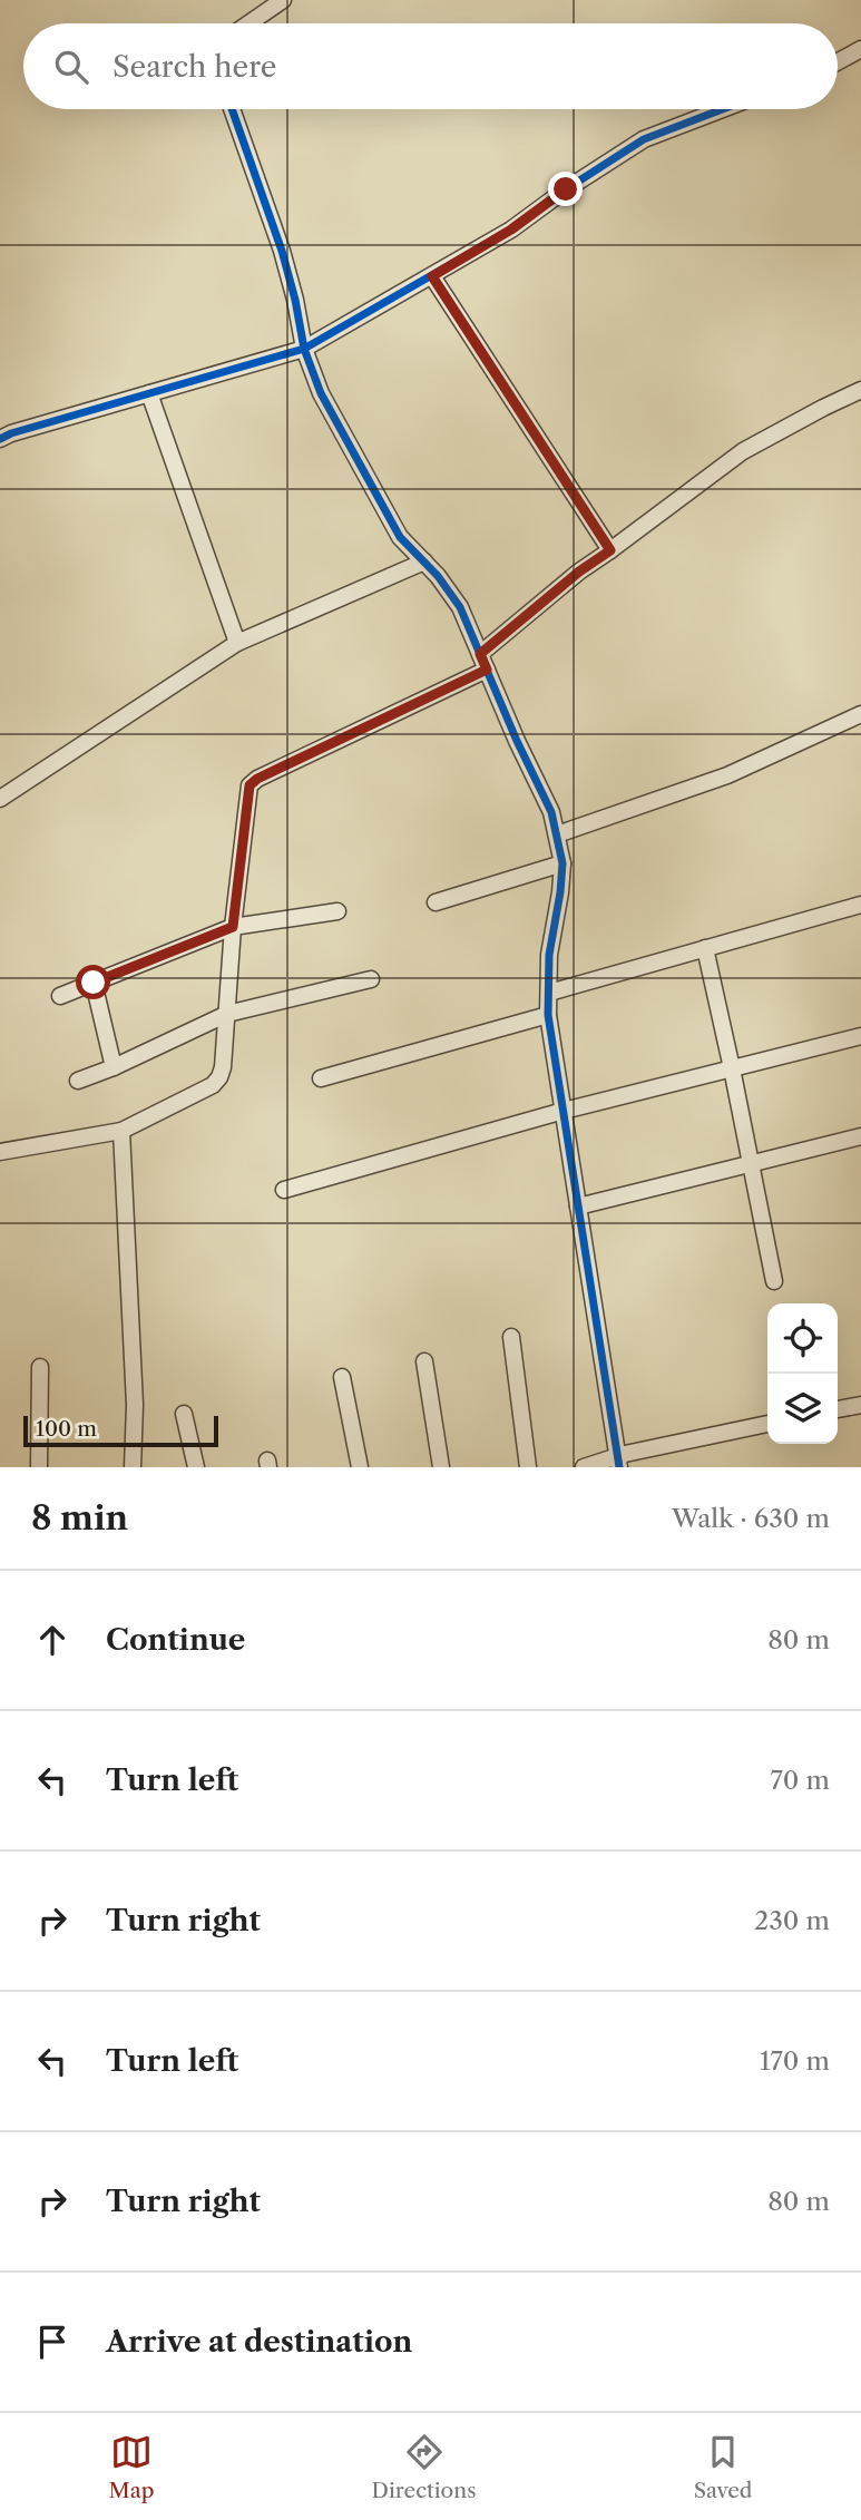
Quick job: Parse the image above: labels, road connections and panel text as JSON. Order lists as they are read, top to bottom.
{
  "scale_bar": "100 m",
  "page": {
    "search": "Search here",
    "scale": "100 m",
    "heading": ["8 min", "Walk · 630 m"],
    "list": [
      ["Continue", "80 m"],
      ["Turn left", "70 m"],
      ["Turn right", "230 m"],
      ["Turn left", "170 m"],
      ["Turn right", "80 m"],
      "Arrive at destination"
    ],
    "nav": ["Map", "Directions", "Saved"]
  }
}
